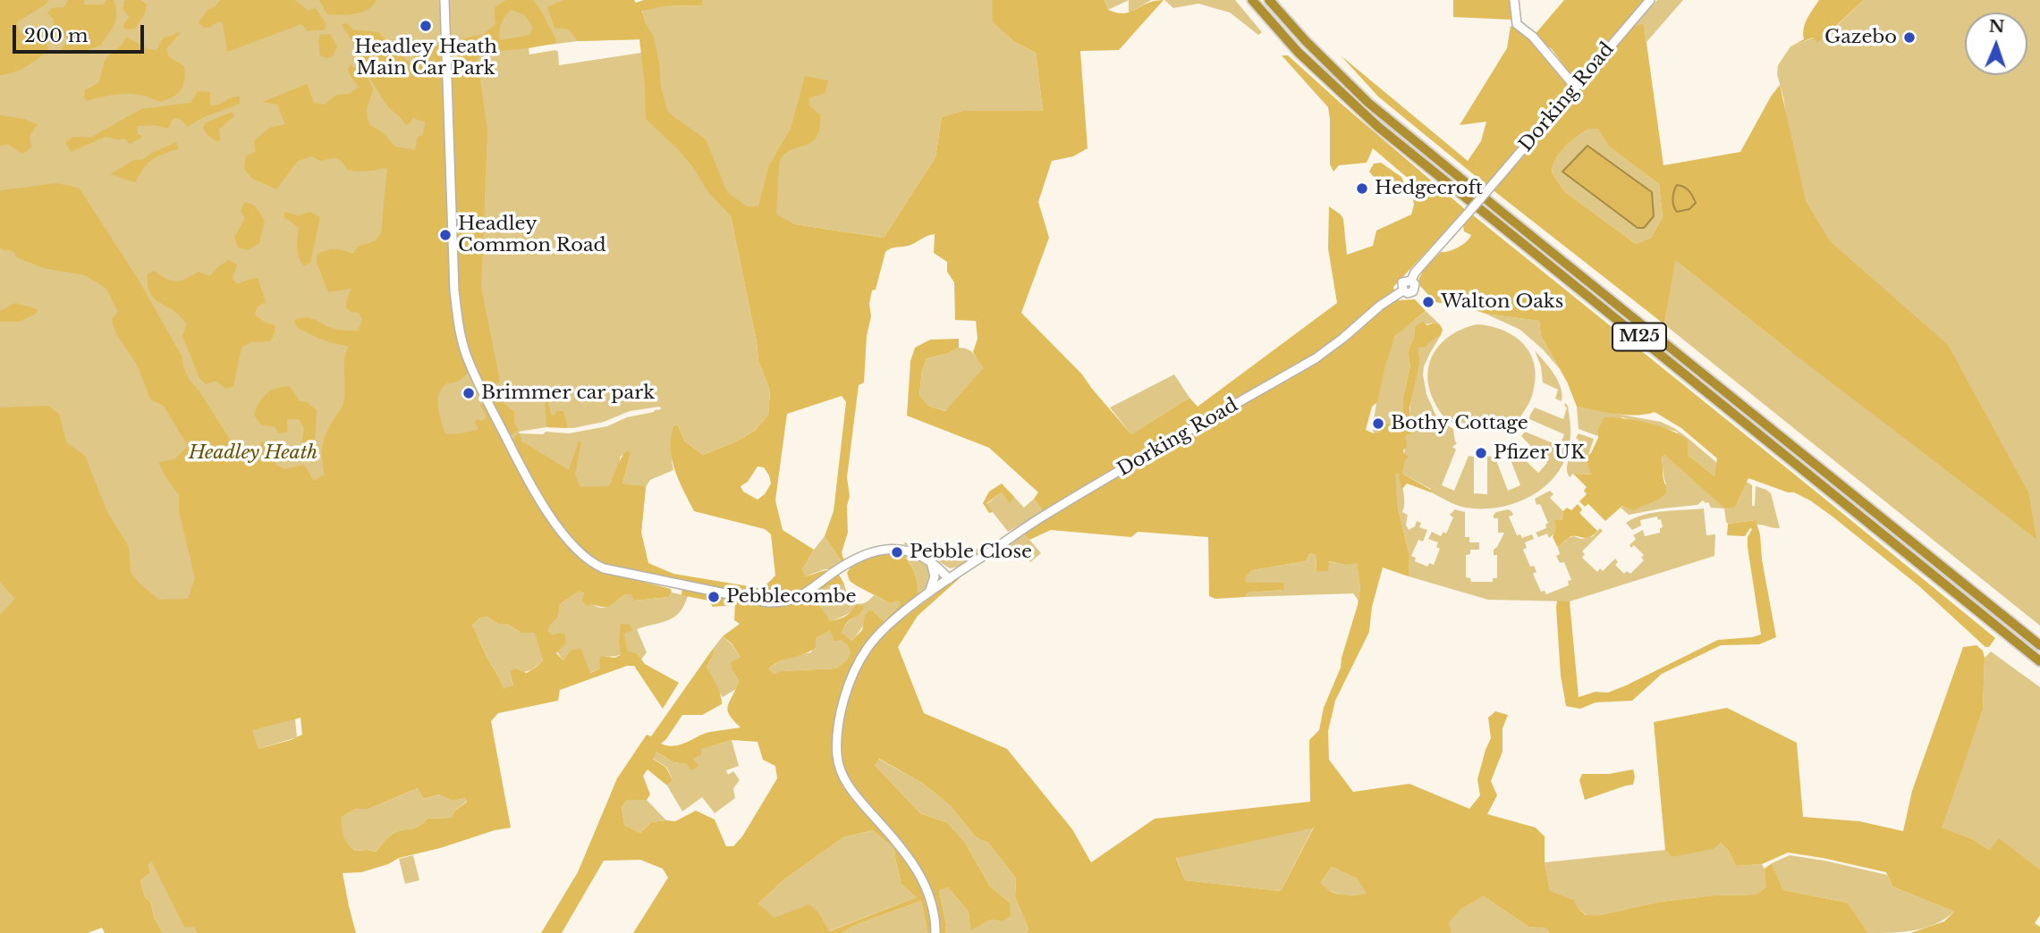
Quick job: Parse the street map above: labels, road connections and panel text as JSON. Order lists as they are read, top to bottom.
{
  "streets": {
    "highway": ["M25"],
    "main road": ["Dorking Road"]
  },
  "parks": ["Headley Heath"],
  "places": [
    "Headley Heath Main Car Park",
    "Gazebo",
    "Hedgecroft",
    "Headley Common Road",
    "Walton Oaks",
    "Brimmer car park",
    "Bothy Cottage",
    "Pfizer UK",
    "Pebble Close",
    "Pebblecombe"
  ],
  "scale_bar": "200 m",
  "north": "top"
}
